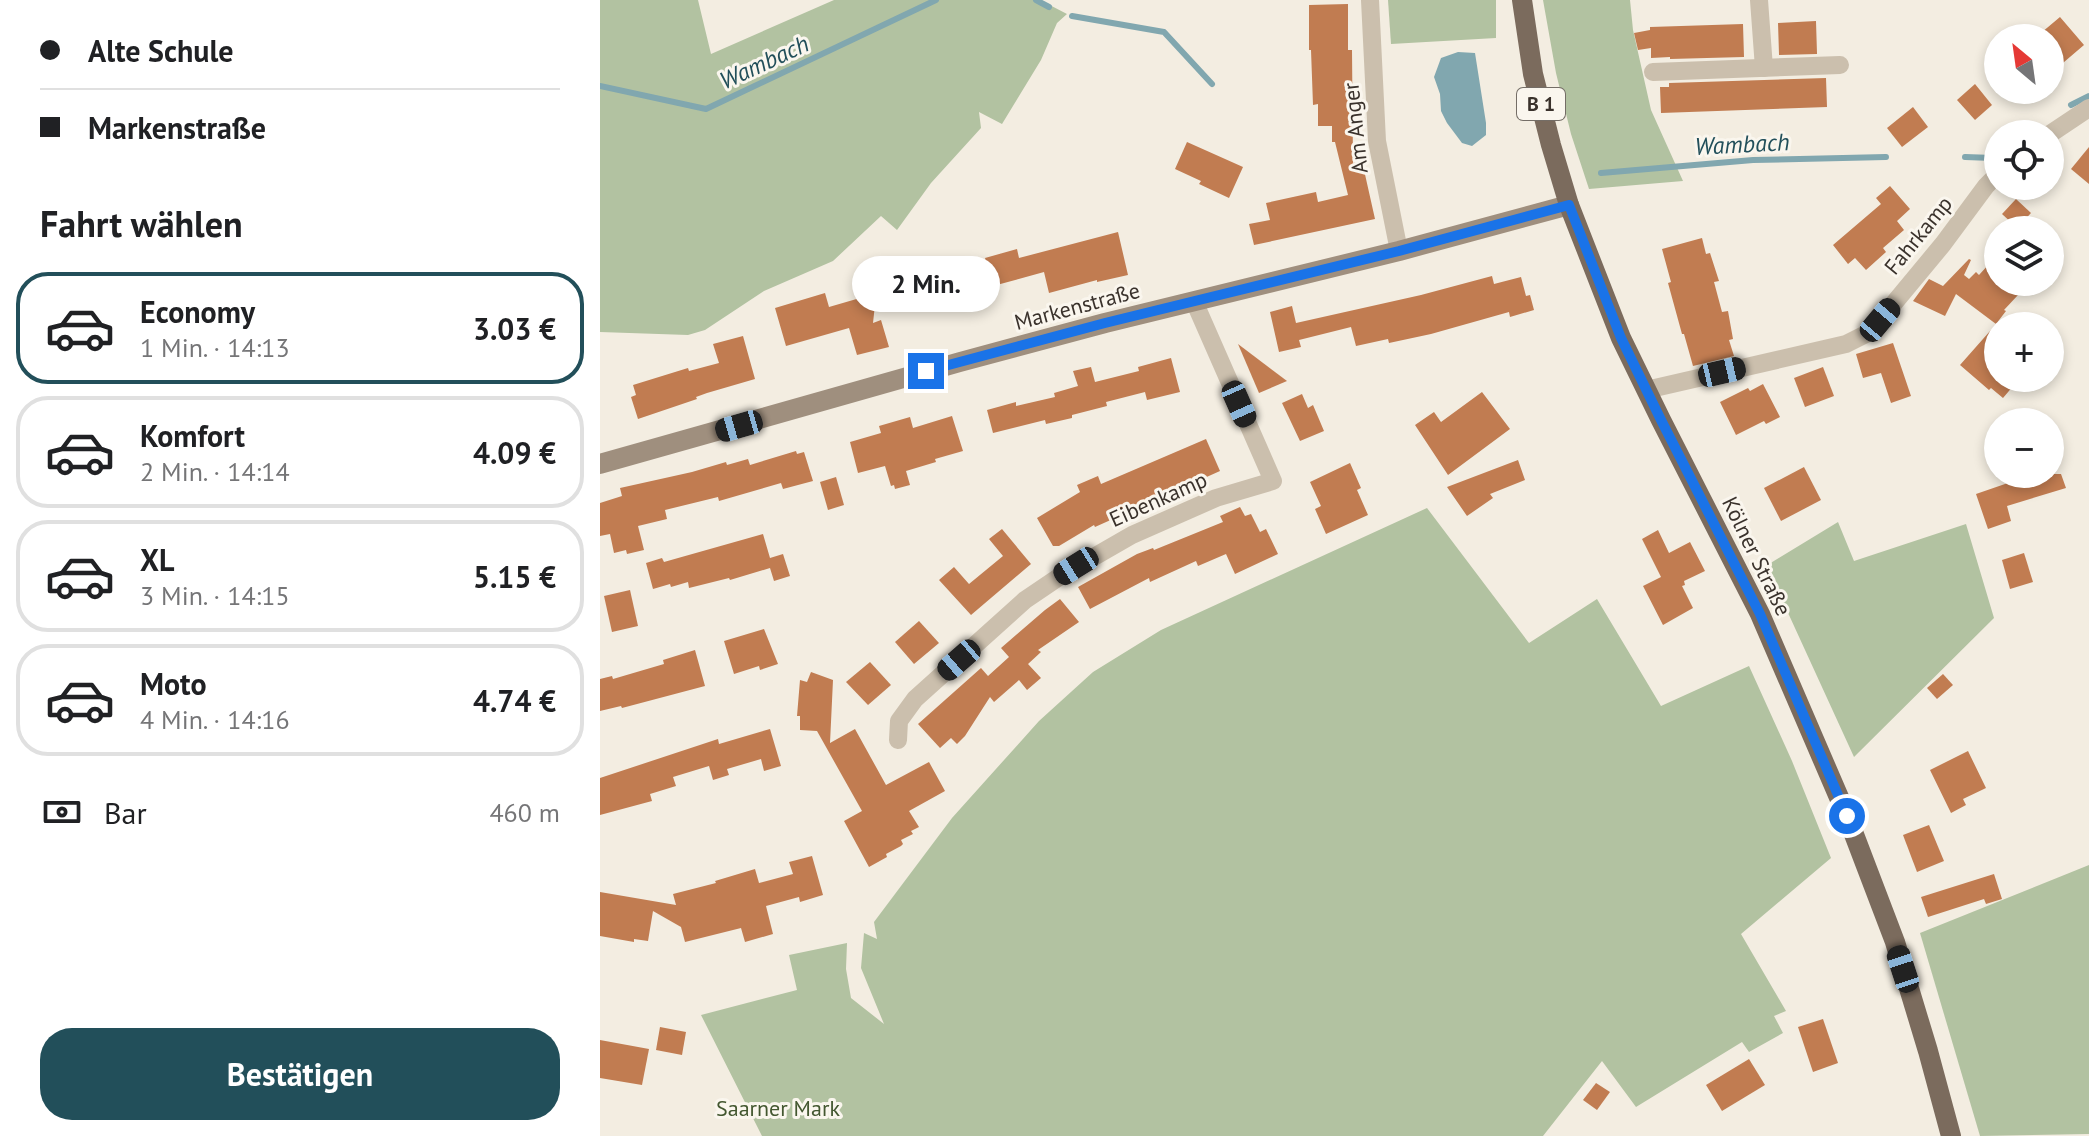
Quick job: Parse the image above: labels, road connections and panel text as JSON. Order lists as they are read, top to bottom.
{
  "streets": {
    "main road": ["B 1", "Kölner Straße"],
    "street": [
      "Am Anger",
      "Fahrkamp",
      "Markenstraße",
      "Eibenkamp"
    ]
  },
  "crossings": [
    ["Am Anger", "Markenstraße"],
    ["Fahrkamp", "Kölner Straße"],
    ["Markenstraße", "Eibenkamp"],
    ["Markenstraße", "Kölner Straße"]
  ],
  "water": ["Wambach"],
  "parks": ["Saarner Mark"],
  "north": "top left",
  "page": {
    "banner": ["Alte Schule", "Markenstraße"],
    "map_buttons": ["+", "−"],
    "heading": "Fahrt wählen",
    "bubble": "2 Min.",
    "list": [
      {
        "name": "Economy",
        "note": "1 Min. · 14:13",
        "value": "3.03 €"
      },
      {
        "name": "Komfort",
        "note": "2 Min. · 14:14",
        "value": "4.09 €"
      },
      {
        "name": "XL",
        "note": "3 Min. · 14:15",
        "value": "5.15 €"
      },
      {
        "name": "Moto",
        "note": "4 Min. · 14:16",
        "value": "4.74 €"
      }
    ],
    "pay": ["Bar", "460 m"],
    "buttons": "Bestätigen"
  }
}
